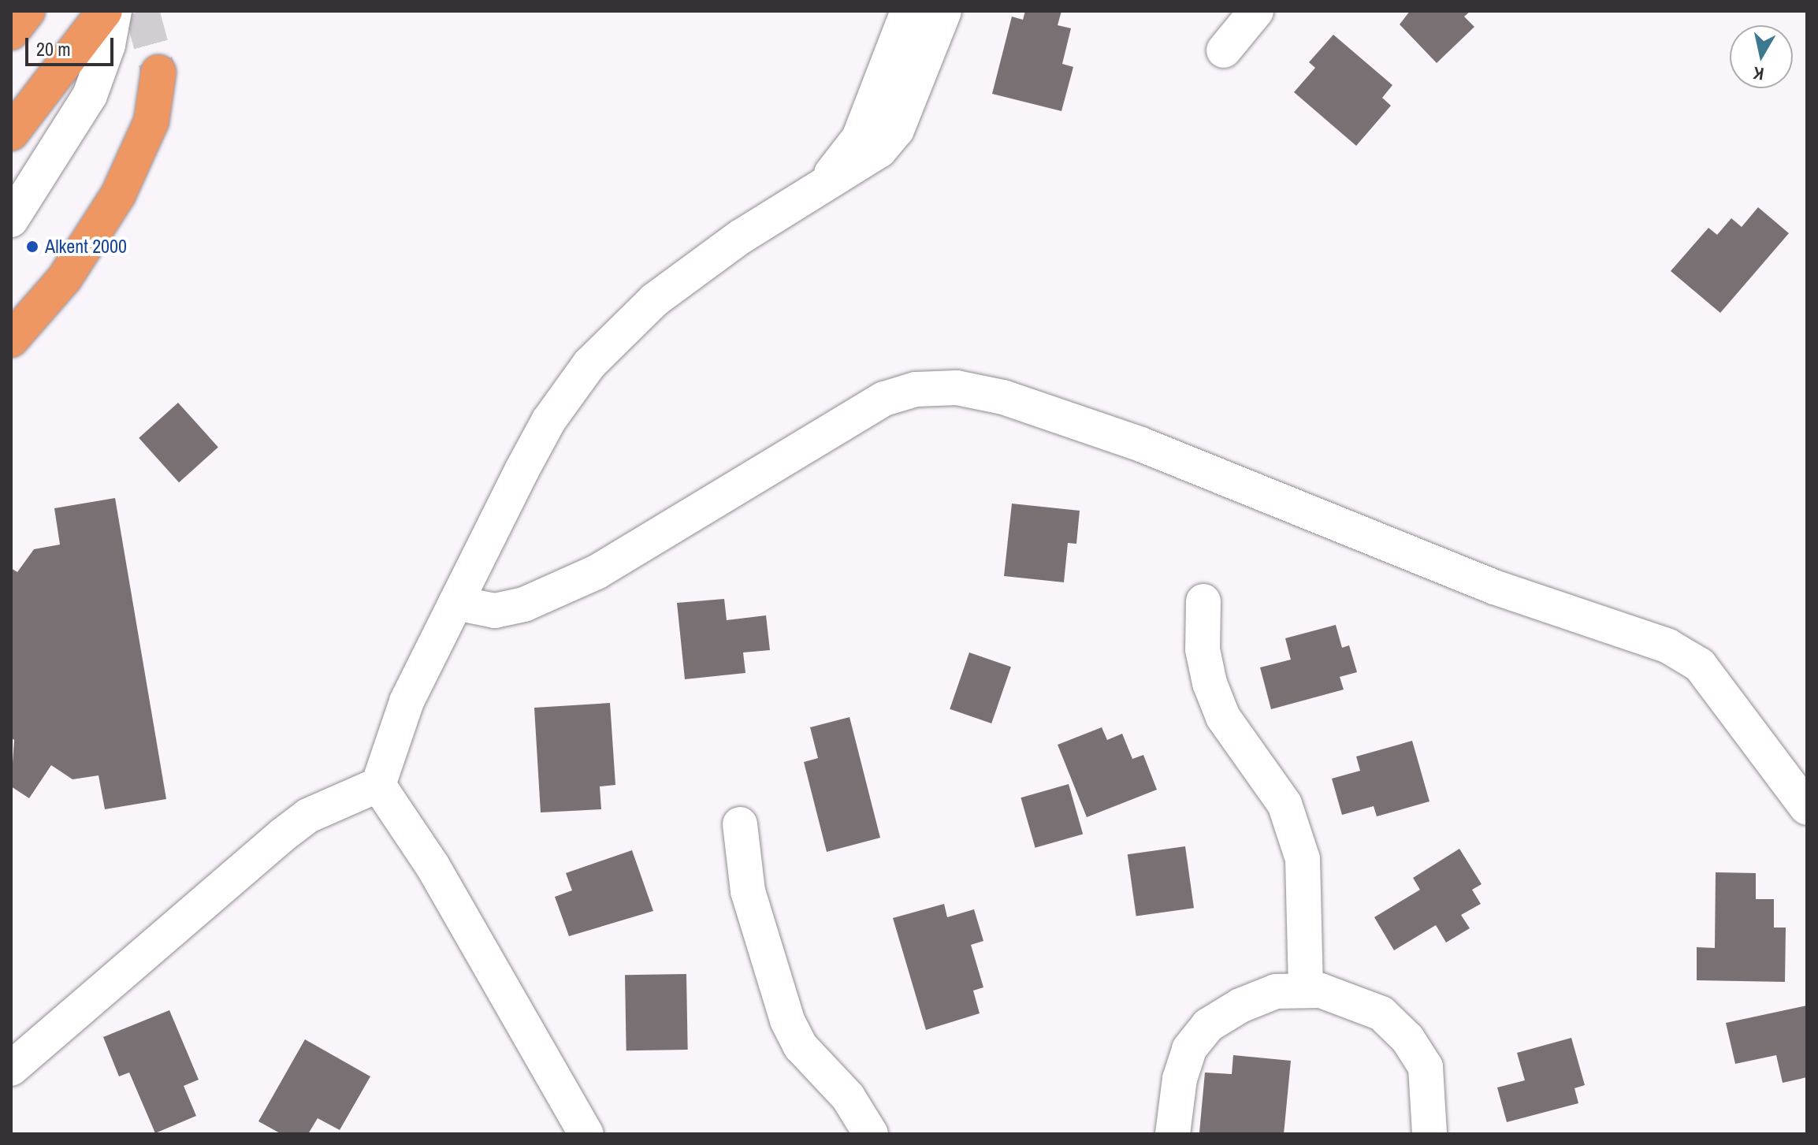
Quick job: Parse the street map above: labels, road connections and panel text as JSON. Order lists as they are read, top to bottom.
{
  "places": ["Alkent 2000"],
  "scale_bar": "20 m",
  "north": "bottom"
}
